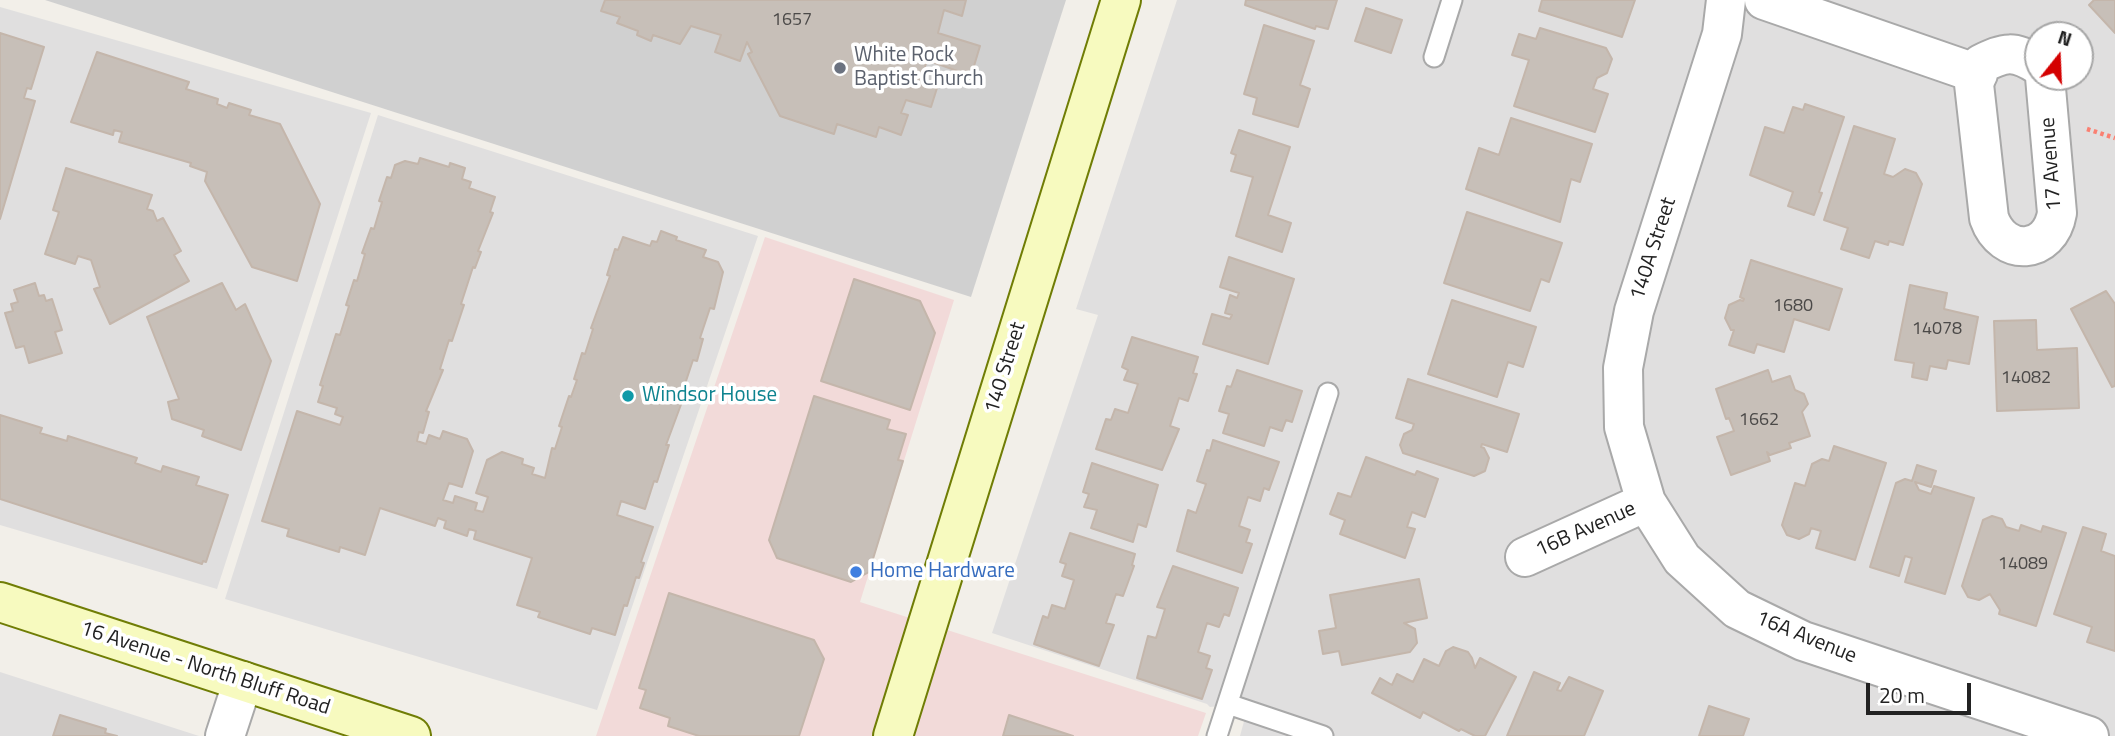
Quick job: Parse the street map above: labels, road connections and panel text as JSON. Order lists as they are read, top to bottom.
{
  "streets": {
    "main road": ["140 Street", "16 Avenue - North Bluff Road"],
    "street": [
      "17 Avenue",
      "140A Street",
      "16B Avenue",
      "16A Avenue"
    ]
  },
  "crossings": [
    ["140A Street", "16B Avenue"],
    ["140A Street", "16A Avenue"],
    ["16B Avenue", "16A Avenue"]
  ],
  "places": ["White Rock Baptist Church", "Windsor House", "Home Hardware"],
  "house_numbers": [
    "1657",
    "1680",
    "14078",
    "14082",
    "1662",
    "14089"
  ],
  "scale_bar": "20 m",
  "north": "top"
}
